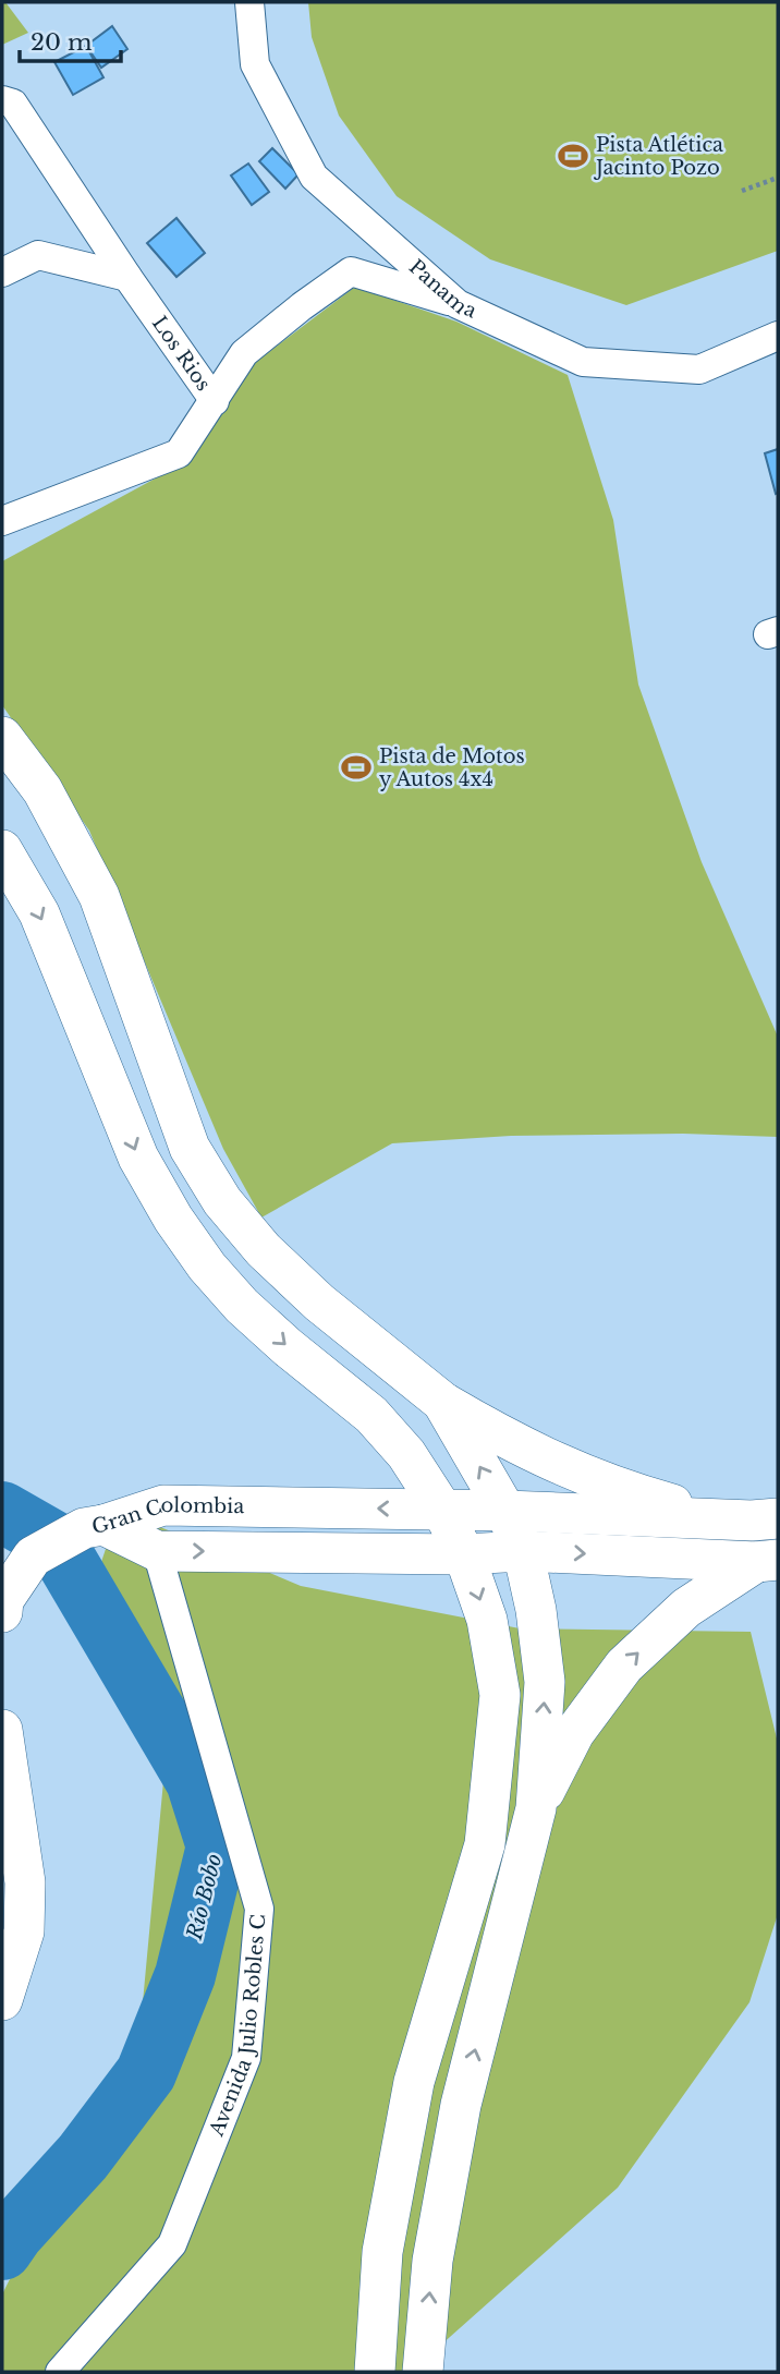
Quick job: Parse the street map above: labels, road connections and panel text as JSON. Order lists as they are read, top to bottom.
{
  "streets": {
    "main road": ["Gran Colombia"],
    "street": ["Panama", "Los Rios", "Avenida Julio Robles C"]
  },
  "crossings": [
    ["Panama", "Los Rios"],
    ["Gran Colombia", "Avenida Julio Robles C"]
  ],
  "water": ["Río Bobo"],
  "places": {
    "sports": ["Pista Atlética Jacinto Pozo", "Pista de Motos y Autos 4x4"]
  },
  "scale_bar": "20 m"
}
